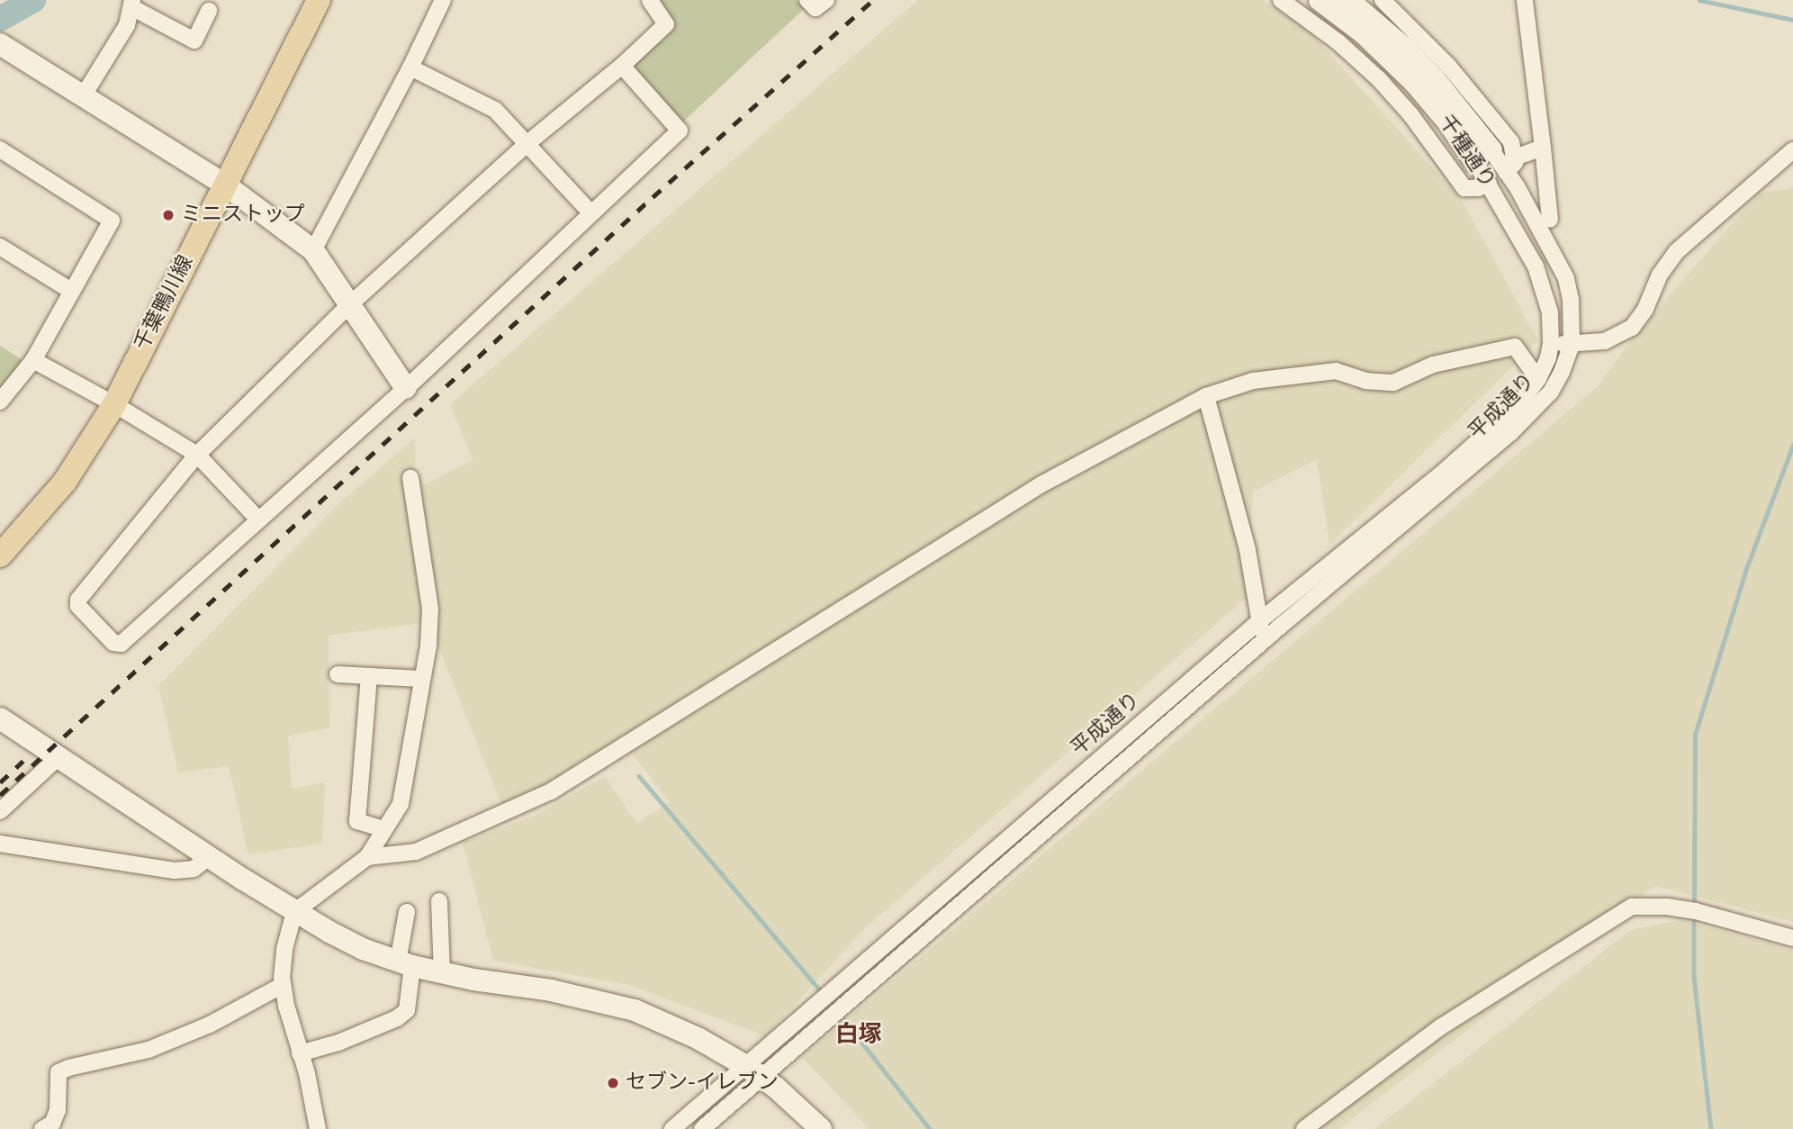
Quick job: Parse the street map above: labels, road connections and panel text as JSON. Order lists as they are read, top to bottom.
{
  "streets": {
    "main road": ["千葉鴨川線"],
    "street": ["千種通り", "平成通り"]
  },
  "crossings": [
    ["千種通り", "平成通り"]
  ],
  "districts": ["白塚"],
  "places": ["ミニストップ", "セブン-イレブン"]
}
